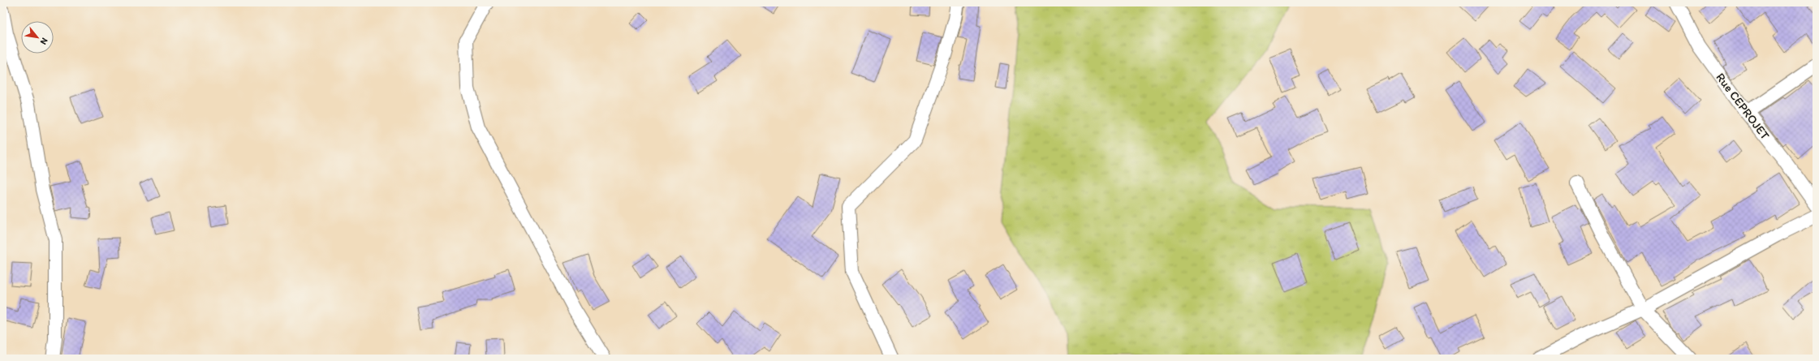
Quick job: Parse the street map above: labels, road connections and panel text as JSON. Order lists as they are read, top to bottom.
{
  "streets": {
    "street": ["Rue CEPROJET"]
  },
  "north": "bottom right"
}
